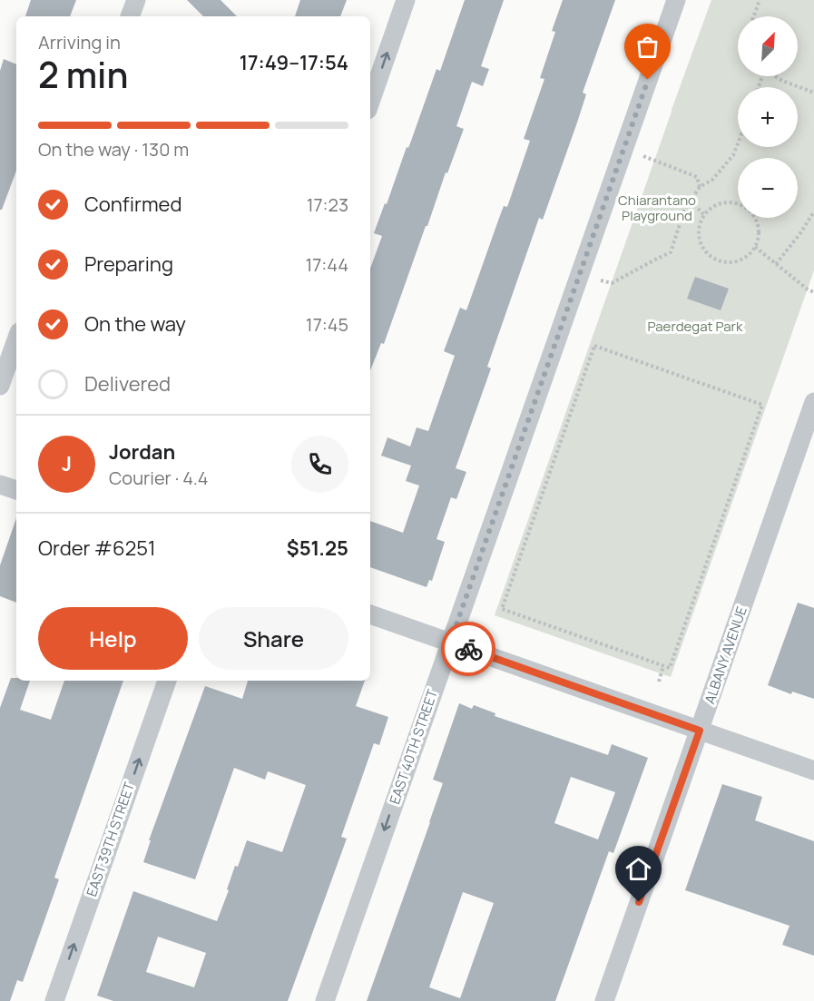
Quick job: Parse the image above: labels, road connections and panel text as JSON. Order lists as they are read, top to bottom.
{
  "streets": {
    "street": ["ALBANY AVENUE", "EAST 40TH STREET", "EAST 39TH STREET"]
  },
  "one_way": ["EAST 40TH STREET", "EAST 39TH STREET"],
  "parks": ["Chiarantano Playground", "Paerdegat Park"],
  "north": "top right",
  "page": {
    "map_buttons": ["+", "−"],
    "heading": ["2 min", "Arriving in", "17:49–17:54"],
    "panel": [
      "Jordan",
      "Courier · 4.4",
      "Order #6251",
      "$51.25"
    ],
    "bar": "On the way · 130 m",
    "list": [
      ["Confirmed", "17:23"],
      ["Preparing", "17:44"],
      ["On the way", "17:45"],
      "Delivered"
    ],
    "round": "J",
    "buttons": ["Help", "Share"]
  }
}
